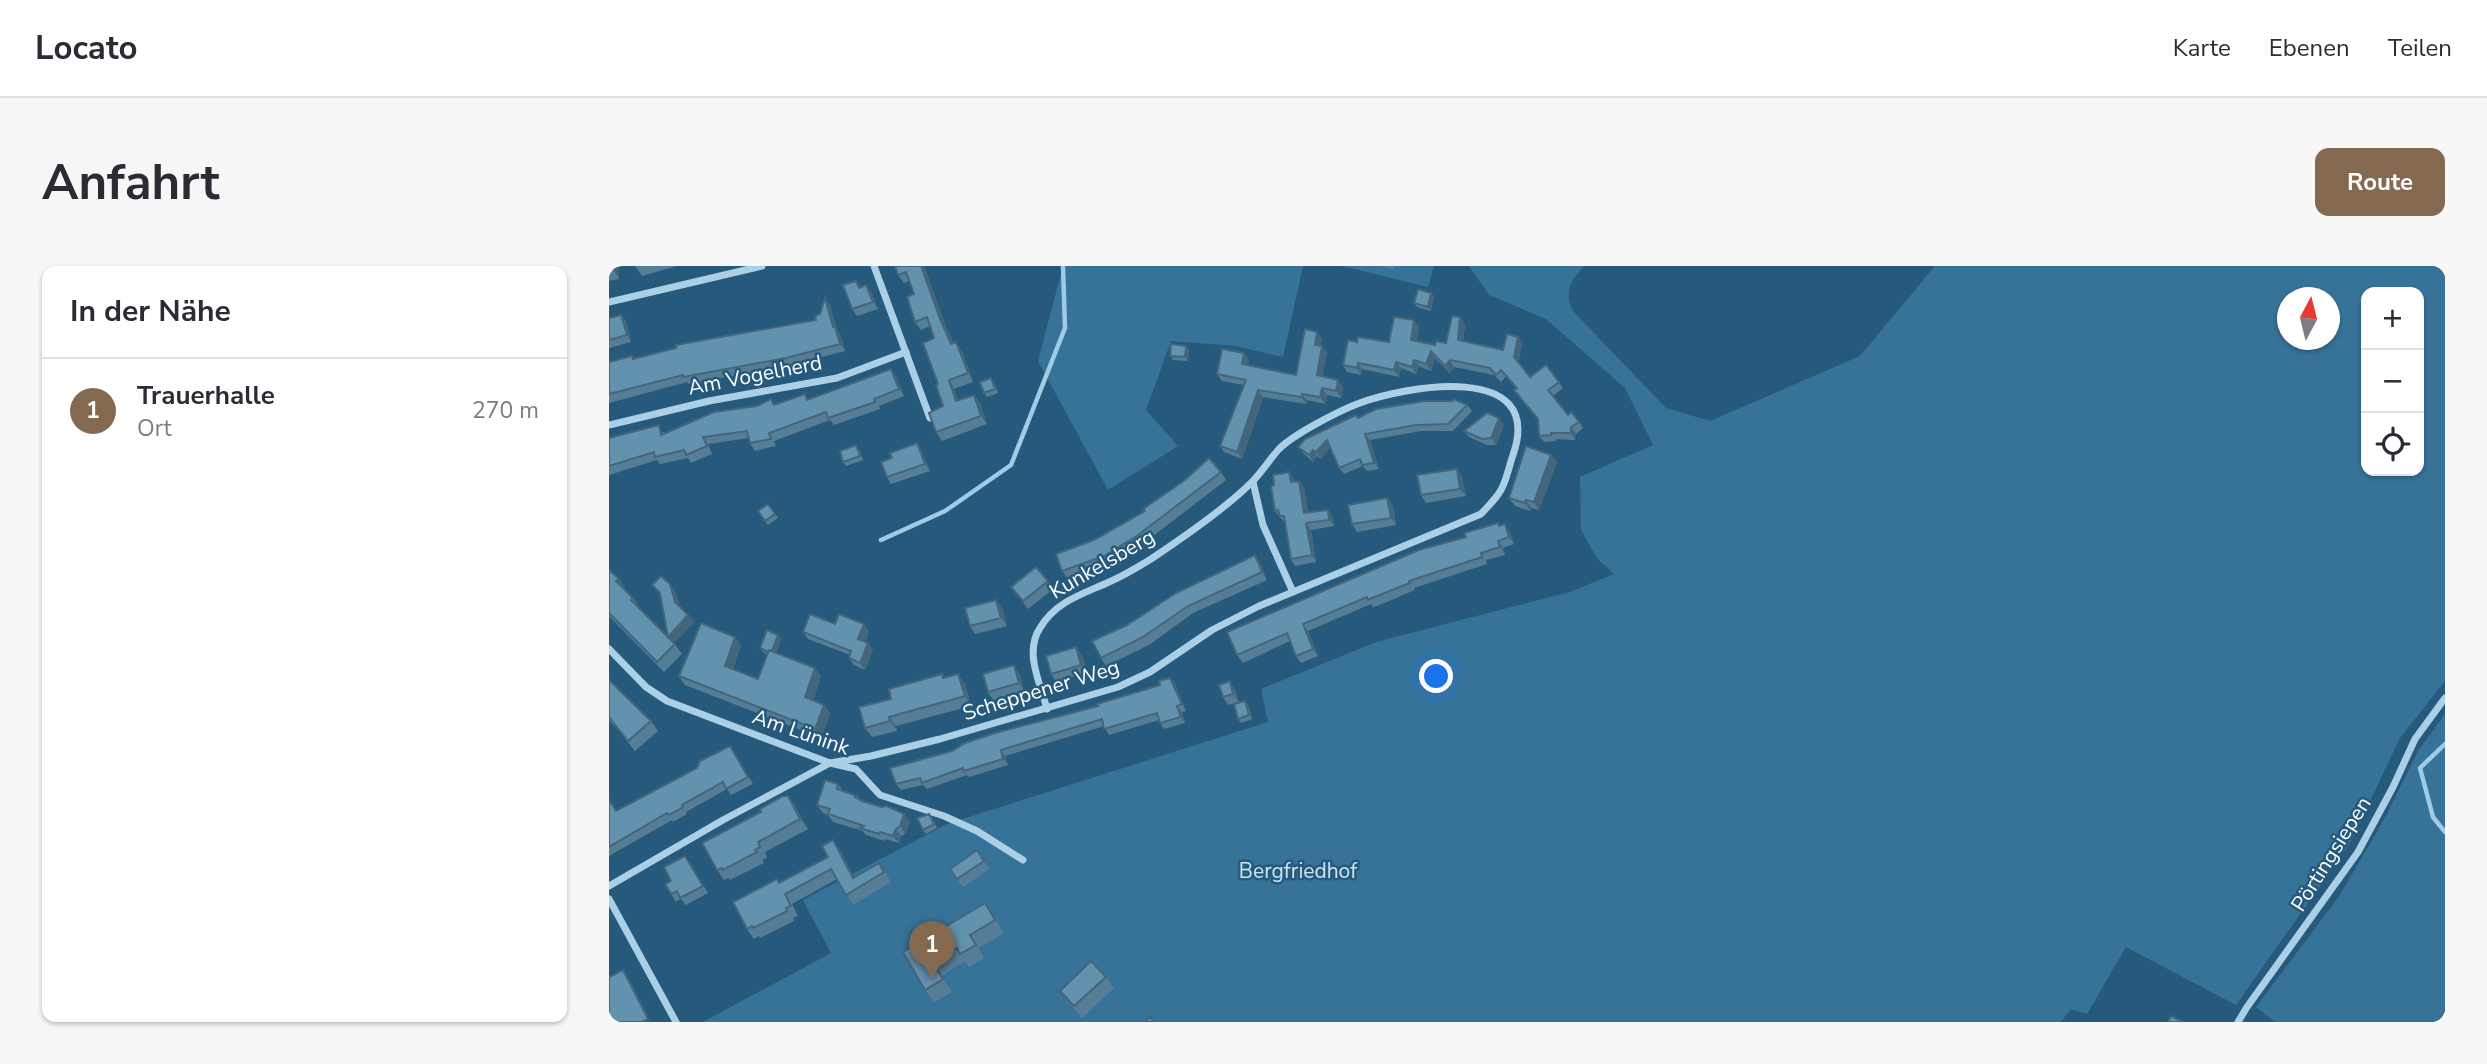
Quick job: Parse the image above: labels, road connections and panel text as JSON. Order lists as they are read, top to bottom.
{
  "streets": {
    "street": [
      "Am Vogelherd",
      "Kunkelsberg",
      "Scheppener Weg",
      "Am Lünink",
      "Pörtingsiepen"
    ]
  },
  "crossings": [
    ["Kunkelsberg", "Scheppener Weg"],
    ["Scheppener Weg", "Am Lünink"]
  ],
  "parks": ["Bergfriedhof"],
  "north": "top",
  "page": {
    "header": "Locato",
    "nav": ["Karte", "Ebenen", "Teilen"],
    "buttons": "Route",
    "title": "Anfahrt",
    "heading": "In der Nähe",
    "map_buttons": ["+", "−"],
    "list": [
      {
        "mark": "1",
        "name": "Trauerhalle",
        "note": "Ort",
        "value": "270 m"
      }
    ],
    "pins": "1"
  }
}
